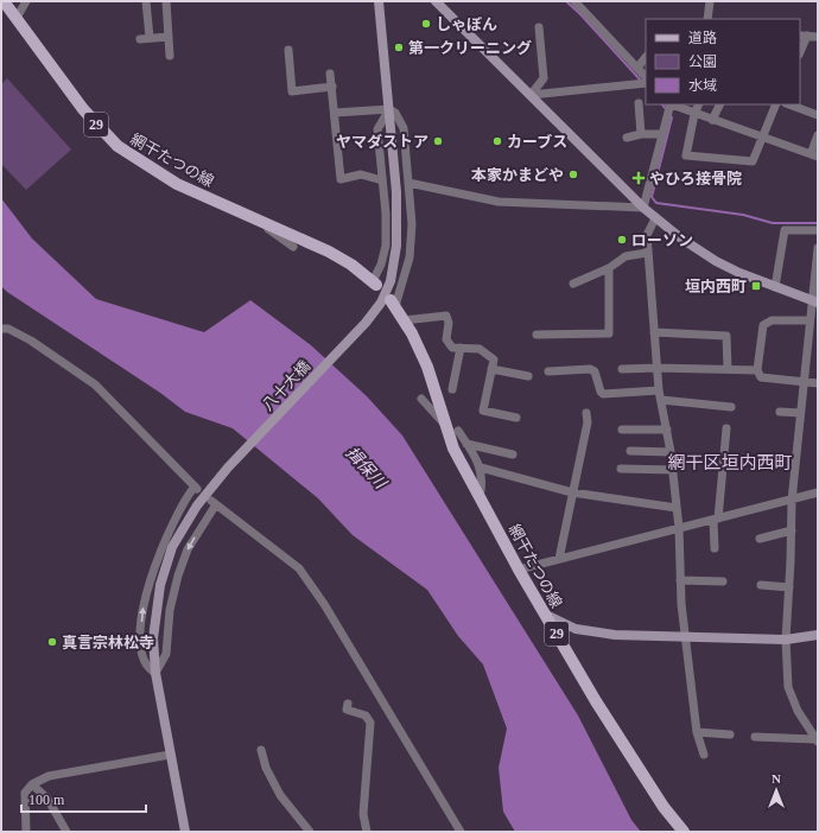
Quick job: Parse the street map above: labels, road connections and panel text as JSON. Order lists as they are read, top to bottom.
{
  "streets": {
    "main road": ["29", "網干たつの線"],
    "street": ["八十大橋"]
  },
  "districts": ["網干区垣内西町"],
  "water": ["揖保川"],
  "places": {
    "other": [
      "しゃぼん",
      "第一クリーニング",
      "ヤマダストア",
      "カーブス",
      "本家かまどや",
      "ローソン",
      "真言宗林松寺"
    ],
    "health": ["やひろ接骨院"],
    "transit": ["垣内西町"]
  },
  "legend": ["道路", "公園", "水域"],
  "scale_bar": "100 m",
  "north": "top"
}
